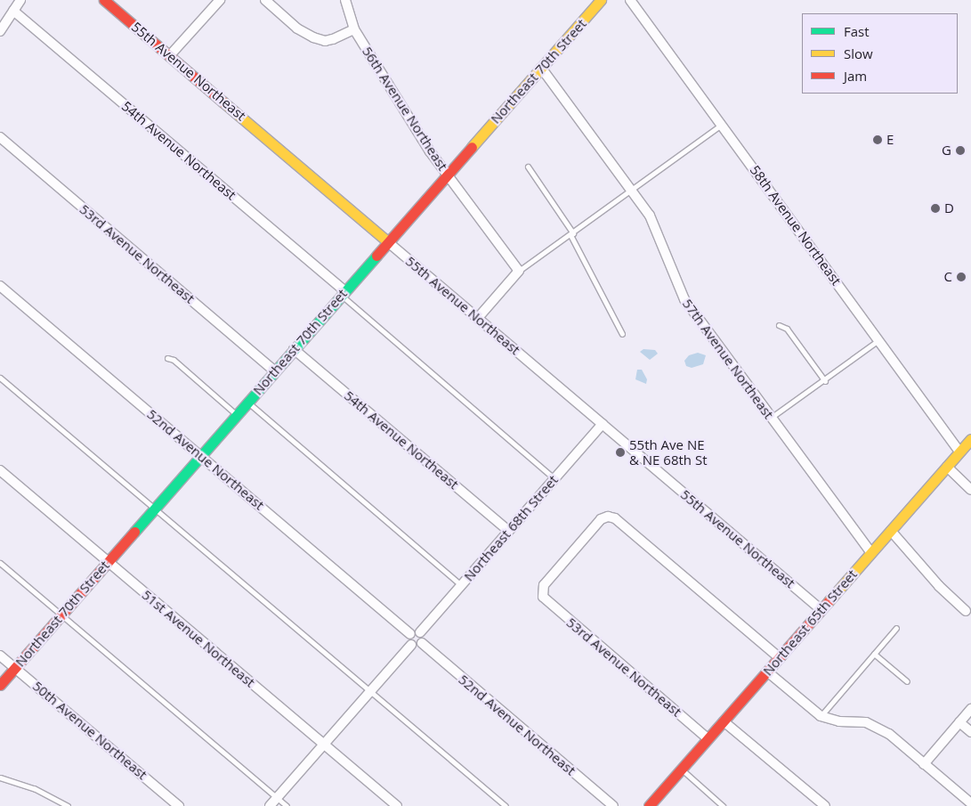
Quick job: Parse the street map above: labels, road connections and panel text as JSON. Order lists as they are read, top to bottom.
{
  "streets": {
    "main road": ["55th Avenue Northeast", "Northeast 70th Street", "Northeast 65th Street"],
    "street": [
      "56th Avenue Northeast",
      "54th Avenue Northeast",
      "58th Avenue Northeast",
      "53rd Avenue Northeast",
      "57th Avenue Northeast",
      "52nd Avenue Northeast",
      "Northeast 68th Street",
      "51st Avenue Northeast",
      "50th Avenue Northeast"
    ]
  },
  "crossings": [
    ["55th Avenue Northeast", "Northeast 70th Street"],
    ["55th Avenue Northeast", "Northeast 68th Street"],
    ["55th Avenue Northeast", "Northeast 65th Street"],
    ["Northeast 70th Street", "56th Avenue Northeast"],
    ["Northeast 70th Street", "54th Avenue Northeast"],
    ["Northeast 70th Street", "53rd Avenue Northeast"],
    ["Northeast 70th Street", "57th Avenue Northeast"],
    ["Northeast 70th Street", "52nd Avenue Northeast"],
    ["Northeast 70th Street", "51st Avenue Northeast"],
    ["Northeast 70th Street", "50th Avenue Northeast"],
    ["54th Avenue Northeast", "Northeast 68th Street"],
    ["58th Avenue Northeast", "Northeast 65th Street"],
    ["53rd Avenue Northeast", "Northeast 65th Street"],
    ["57th Avenue Northeast", "Northeast 65th Street"],
    ["52nd Avenue Northeast", "Northeast 68th Street"]
  ],
  "places": [
    "E",
    "G",
    "D",
    "C",
    "55th Ave NE & NE 68th St"
  ],
  "legend": ["Fast", "Slow", "Jam"]
}
